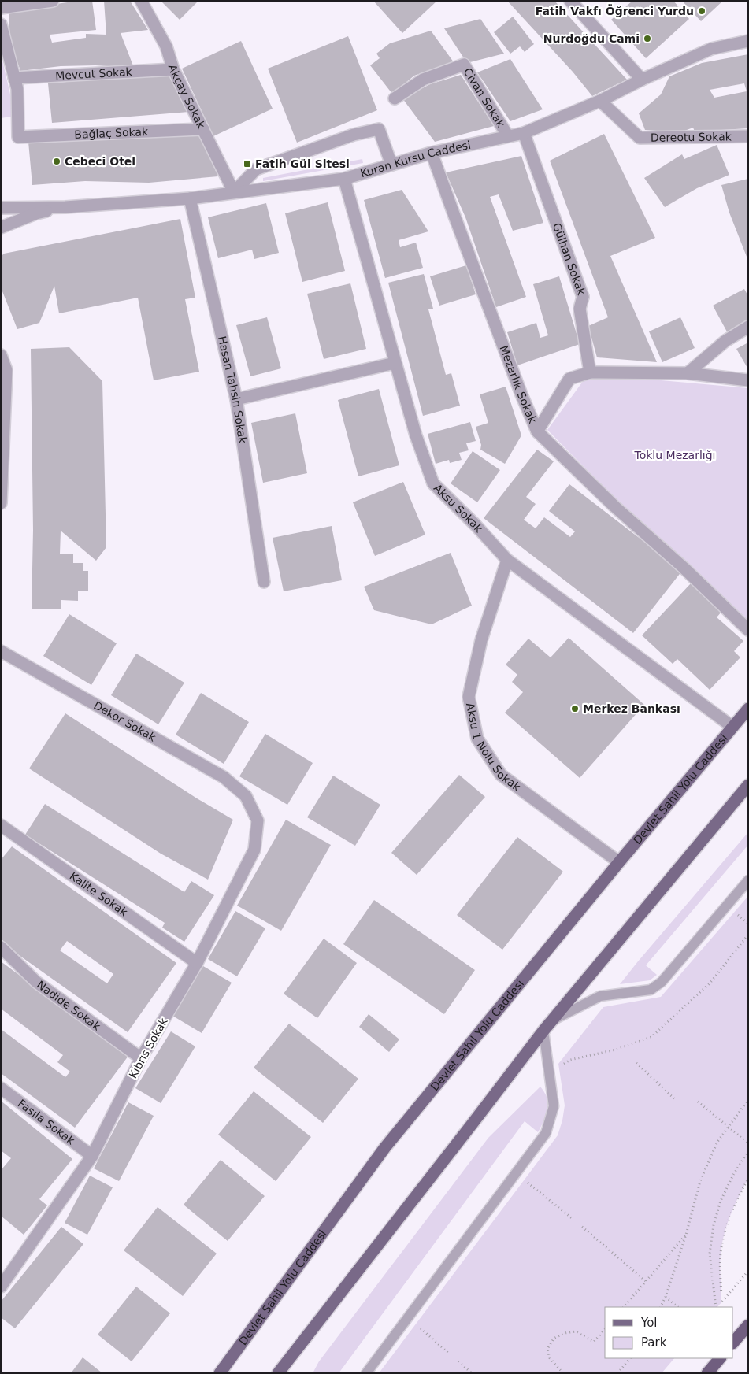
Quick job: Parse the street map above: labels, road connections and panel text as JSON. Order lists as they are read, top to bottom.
{
  "streets": {
    "main road": ["Devlet Sahil Yolu Caddesi"],
    "street": [
      "Mevcut Sokak",
      "Akçay Sokak",
      "Civan Sokak",
      "Bağlaç Sokak",
      "Dereotu Sokak",
      "Kuran Kursu Caddesi",
      "Gülhan Sokak",
      "Mezarlık Sokak",
      "Hasan Tahsin Sokak",
      "Aksu Sokak",
      "Dekor Sokak",
      "Aksu 1 Nolu Sokak",
      "Kalite Sokak",
      "Nadide Sokak",
      "Kıbrıs Sokak",
      "Fasıla Sokak"
    ]
  },
  "crossings": [
    ["Mevcut Sokak", "Akçay Sokak"],
    ["Mevcut Sokak", "Bağlaç Sokak"],
    ["Akçay Sokak", "Bağlaç Sokak"],
    ["Akçay Sokak", "Kuran Kursu Caddesi"],
    ["Civan Sokak", "Kuran Kursu Caddesi"],
    ["Dereotu Sokak", "Kuran Kursu Caddesi"],
    ["Kuran Kursu Caddesi", "Gülhan Sokak"],
    ["Kuran Kursu Caddesi", "Mezarlık Sokak"],
    ["Kuran Kursu Caddesi", "Hasan Tahsin Sokak"],
    ["Kuran Kursu Caddesi", "Aksu Sokak"],
    ["Aksu Sokak", "Aksu 1 Nolu Sokak"],
    ["Aksu Sokak", "Devlet Sahil Yolu Caddesi"],
    ["Dekor Sokak", "Kıbrıs Sokak"],
    ["Aksu 1 Nolu Sokak", "Devlet Sahil Yolu Caddesi"],
    ["Kalite Sokak", "Kıbrıs Sokak"],
    ["Nadide Sokak", "Kıbrıs Sokak"],
    ["Kıbrıs Sokak", "Fasıla Sokak"]
  ],
  "parks": ["Toklu Mezarlığı"],
  "places": {
    "other": [
      "Fatih Vakfı Öğrenci Yurdu",
      "Nurdoğdu Cami",
      "Cebeci Otel",
      "Merkez Bankası"
    ],
    "transit": ["Fatih Gül Sitesi"]
  },
  "legend": ["Yol", "Park"]
}
